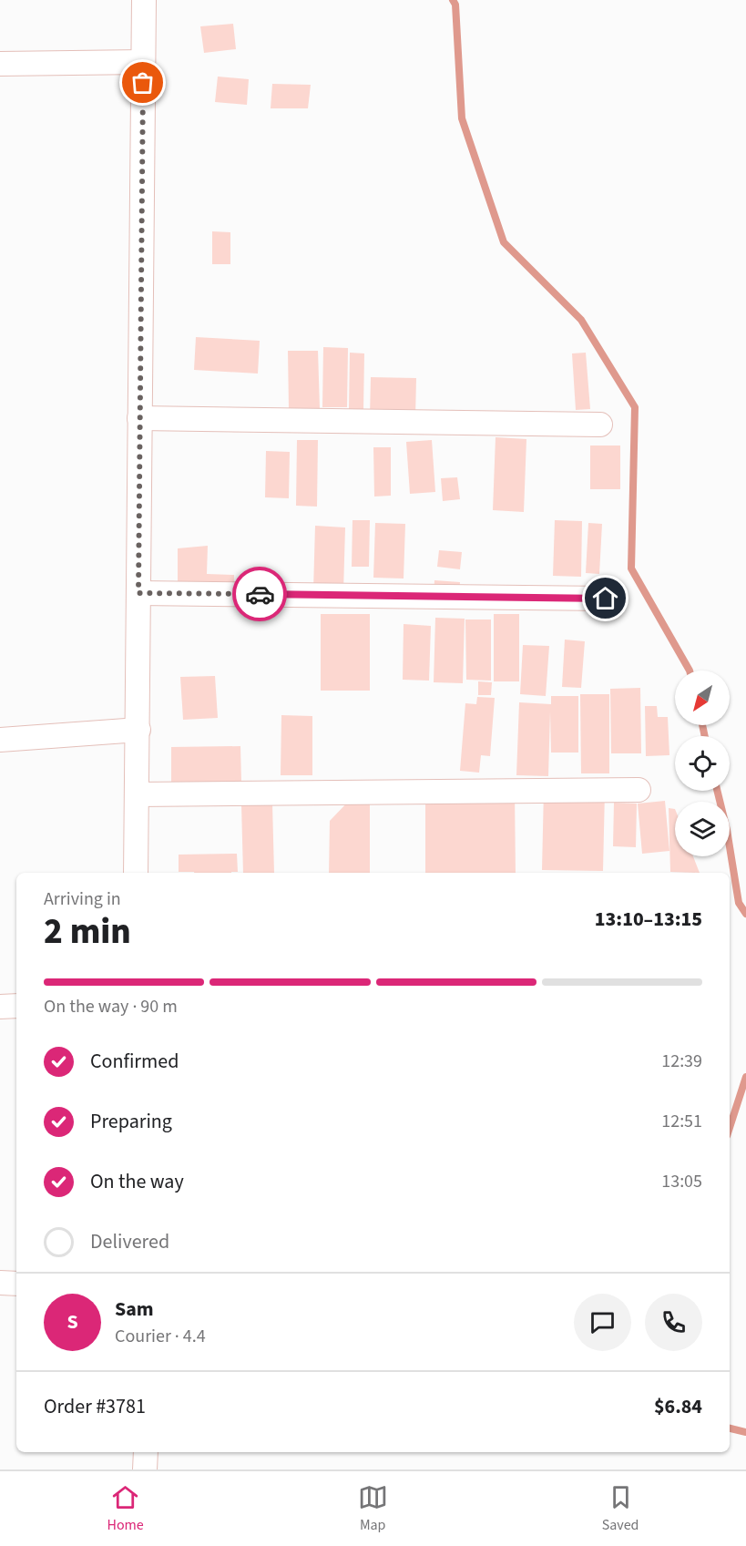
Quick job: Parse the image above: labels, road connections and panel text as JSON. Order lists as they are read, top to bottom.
{
  "north": "bottom left",
  "page": {
    "heading": ["2 min", "Arriving in", "13:10–13:15"],
    "panel": [
      "Sam",
      "Courier · 4.4",
      "Order #3781",
      "$6.84"
    ],
    "bar": "On the way · 90 m",
    "list": [
      ["Confirmed", "12:39"],
      ["Preparing", "12:51"],
      ["On the way", "13:05"],
      "Delivered"
    ],
    "round": "S",
    "tabs": ["Home", "Map", "Saved"]
  }
}
